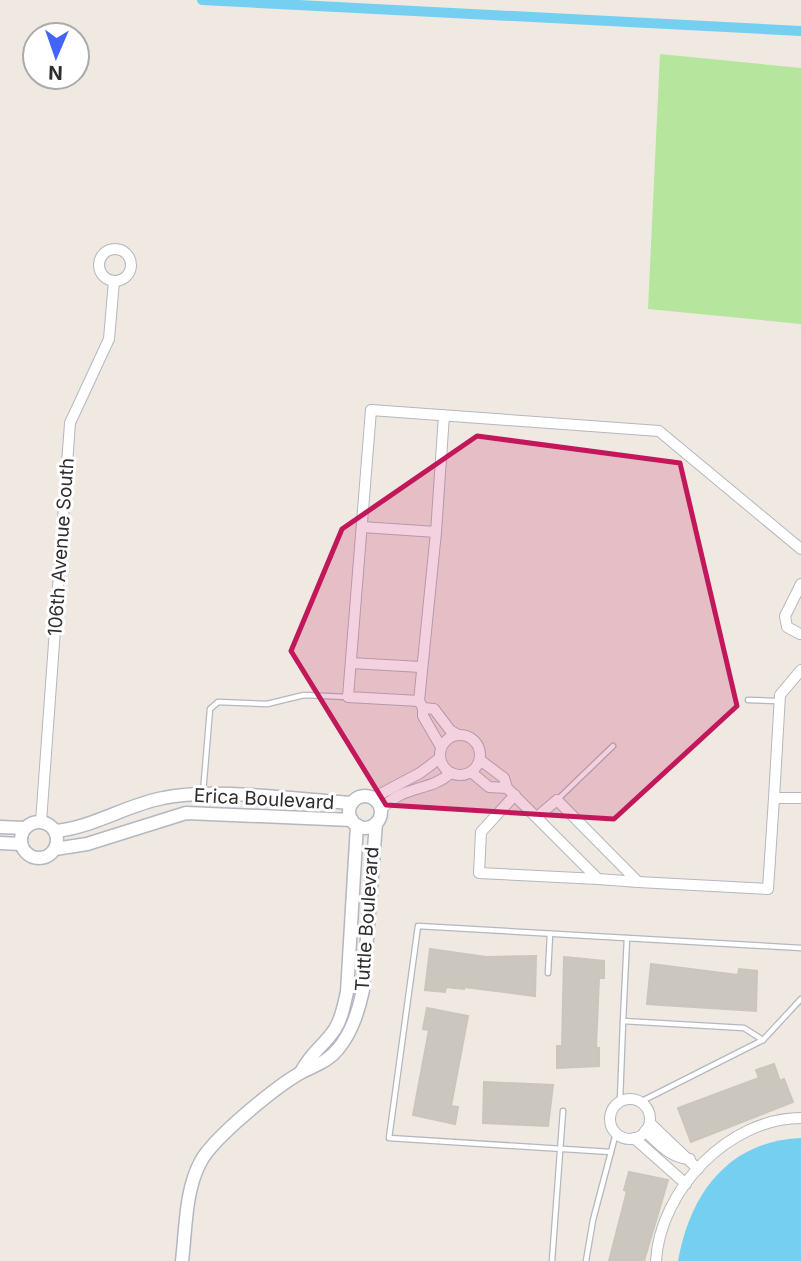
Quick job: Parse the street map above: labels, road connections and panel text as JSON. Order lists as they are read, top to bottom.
{
  "streets": {
    "street": ["106th Avenue South", "Erica Boulevard", "Tuttle Boulevard"]
  },
  "crossings": [
    ["106th Avenue South", "Erica Boulevard"],
    ["Erica Boulevard", "Tuttle Boulevard"]
  ],
  "north": "bottom"
}
